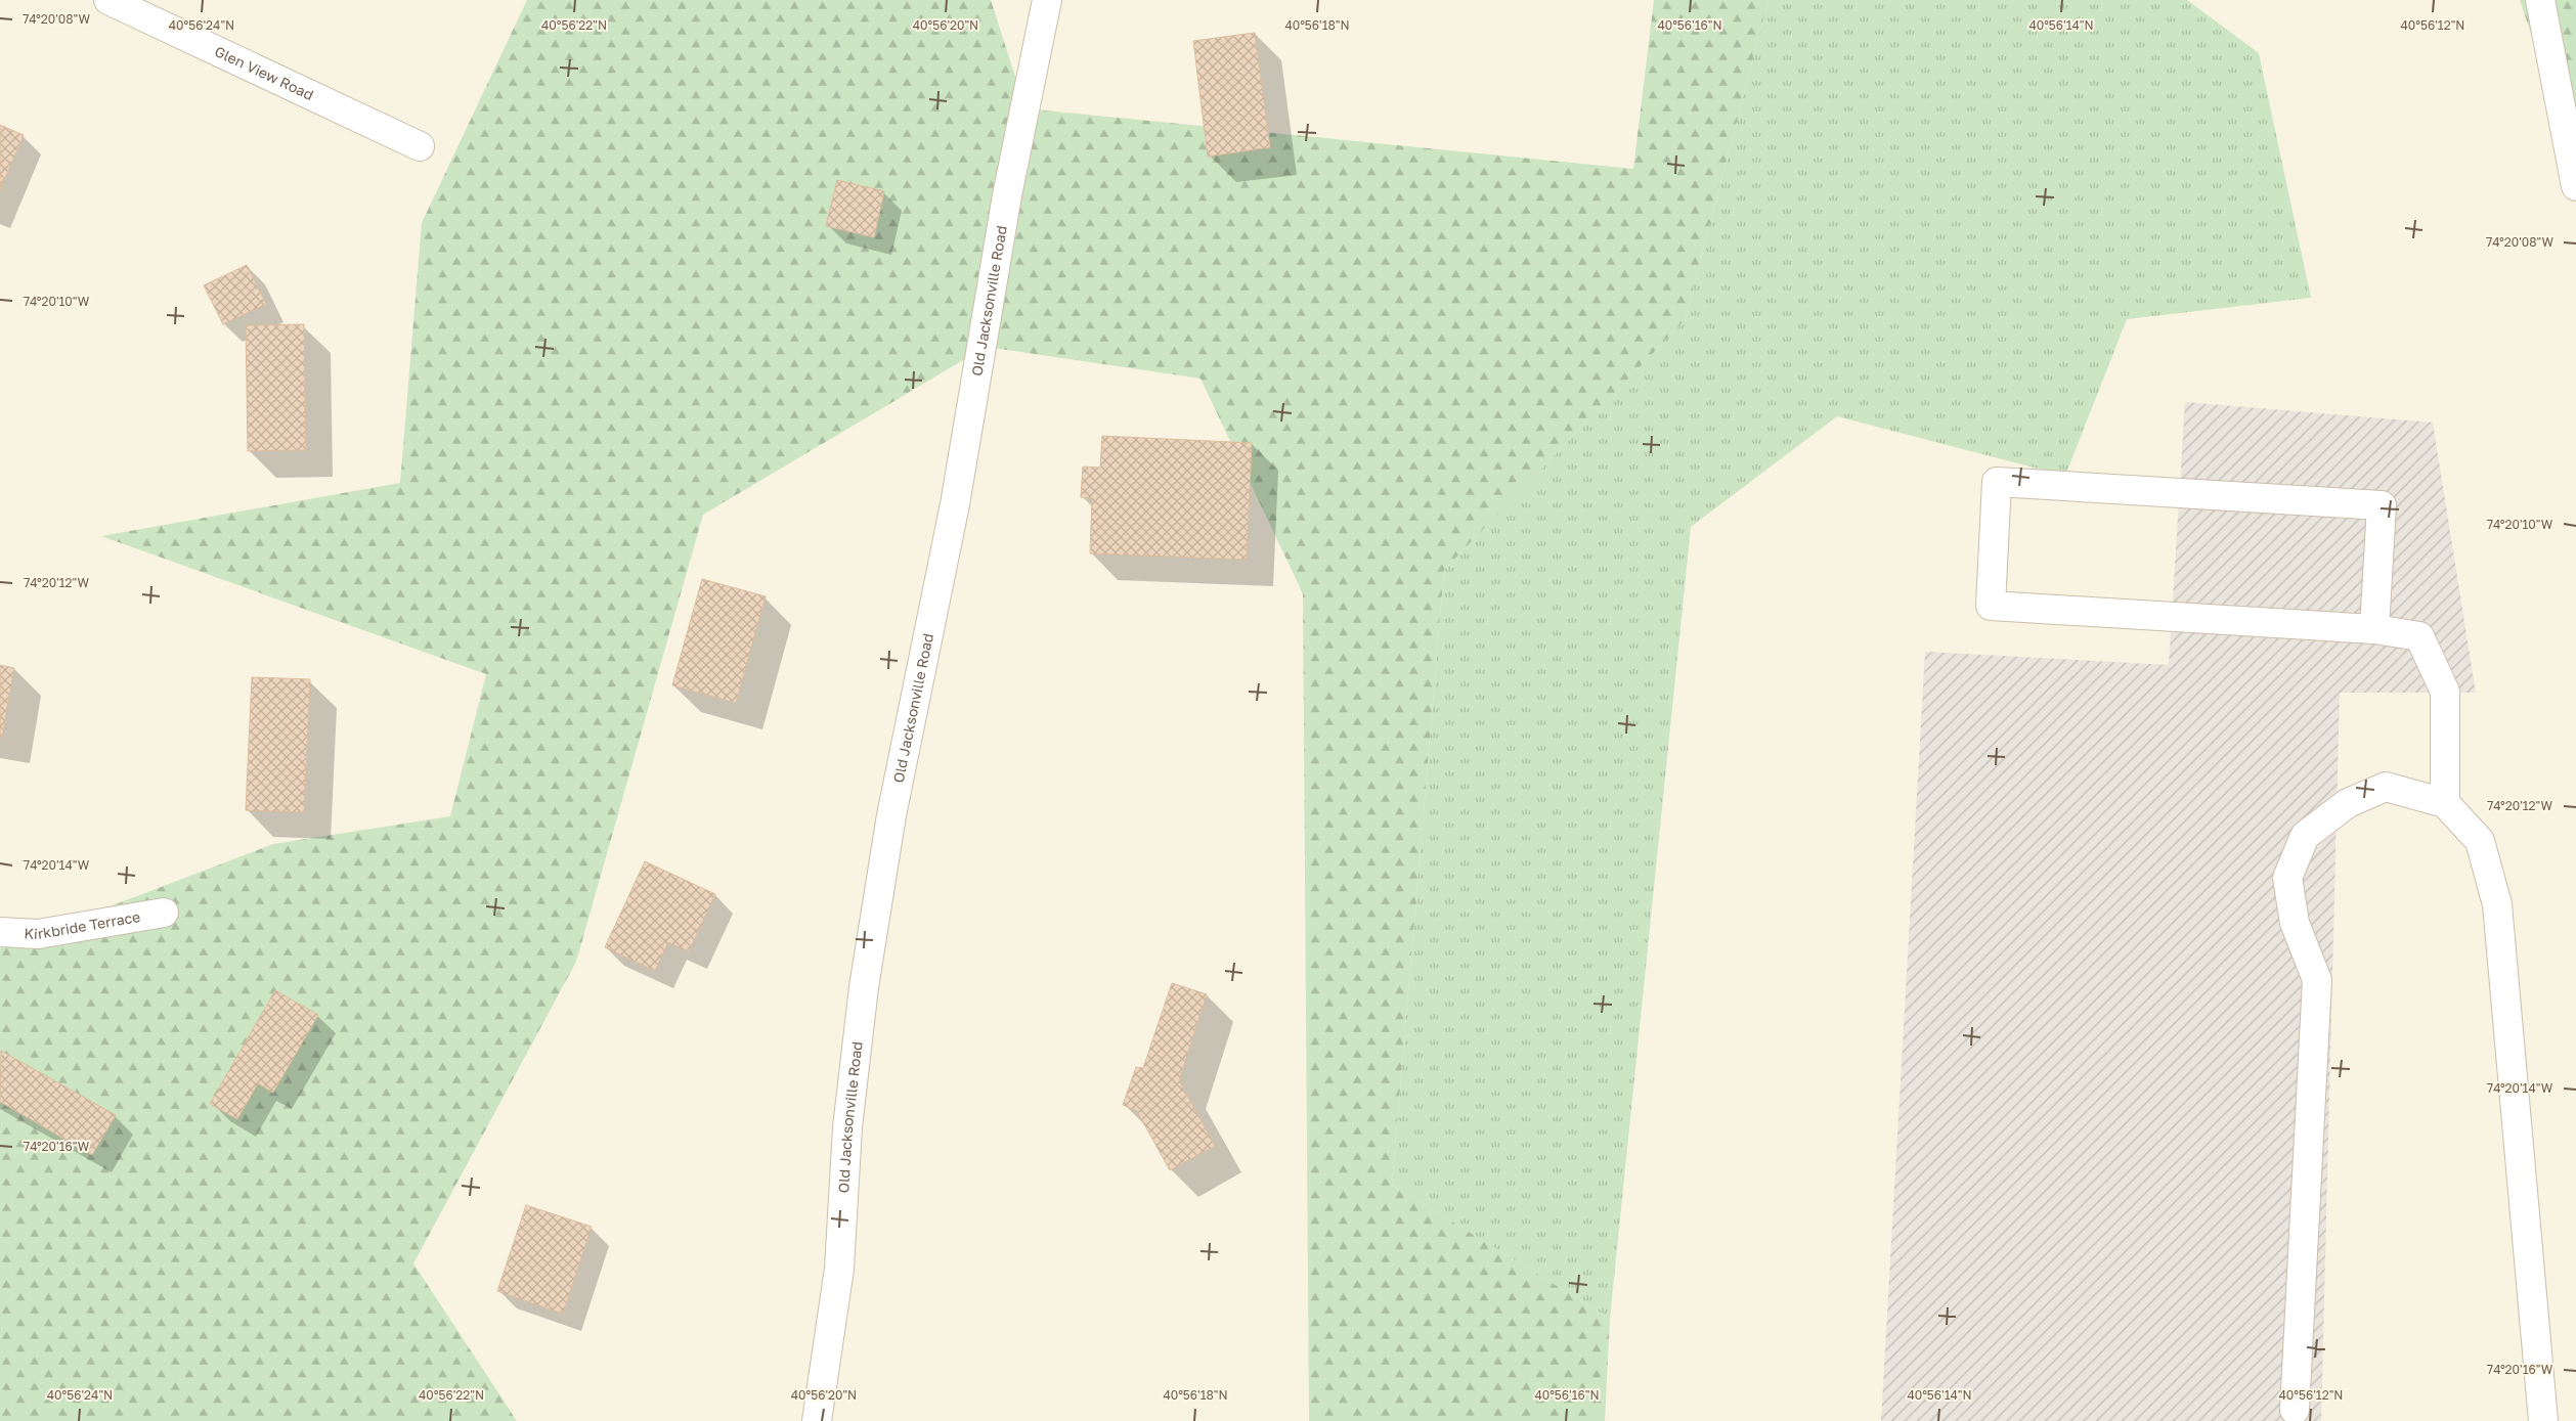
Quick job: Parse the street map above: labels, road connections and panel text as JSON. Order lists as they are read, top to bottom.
{
  "streets": {
    "street": ["Glen View Road", "Old Jacksonville Road", "Kirkbride Terrace"]
  },
  "coordinates": [
    "74°20'08\"W",
    "40°56'24\"N",
    "40°56'22\"N",
    "40°56'20\"N",
    "40°56'18\"N",
    "40°56'16\"N",
    "40°56'14\"N",
    "40°56'12\"N",
    "74°20'10\"W",
    "74°20'12\"W",
    "74°20'14\"W",
    "74°20'16\"W"
  ]
}
